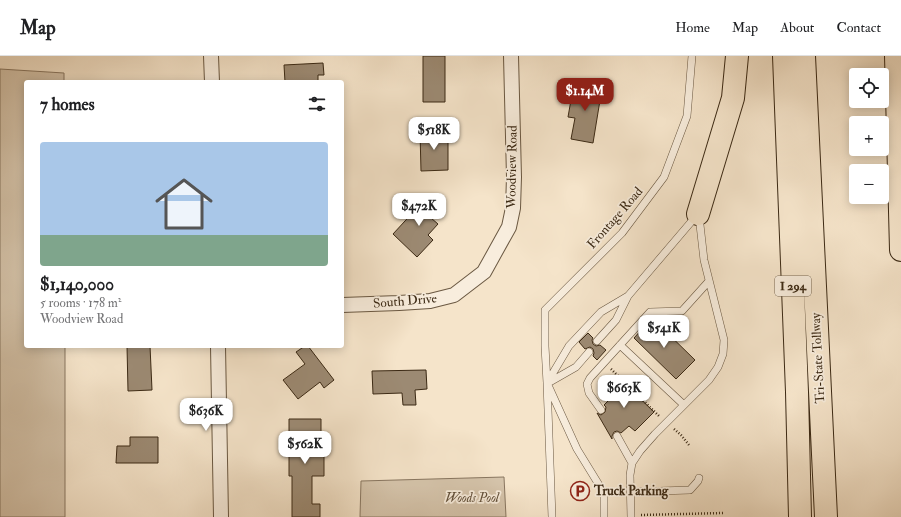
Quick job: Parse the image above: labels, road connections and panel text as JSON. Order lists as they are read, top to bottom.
{
  "streets": {
    "highway": ["I 294", "Tri-State Tollway"],
    "street": ["Woodview Road", "South Drive"],
    "lane": ["Frontage Road"]
  },
  "crossings": [
    ["Woodview Road", "South Drive"]
  ],
  "parks": ["Woods Pool"],
  "places": {
    "parking": ["Truck Parking"]
  },
  "page": {
    "header": "Map",
    "nav": [
      "Home",
      "Map",
      "About",
      "Contact"
    ],
    "map_buttons": ["+", "−"],
    "price": [
      "$1.14M",
      "$518K",
      "$472K",
      "$541K",
      "$663K",
      "$636K",
      "$562K"
    ],
    "heading": "7 homes",
    "list": [
      {
        "name": "$1,140,000",
        "note": "5 rooms · 178 m² · Woodview Road"
      }
    ]
  }
}
